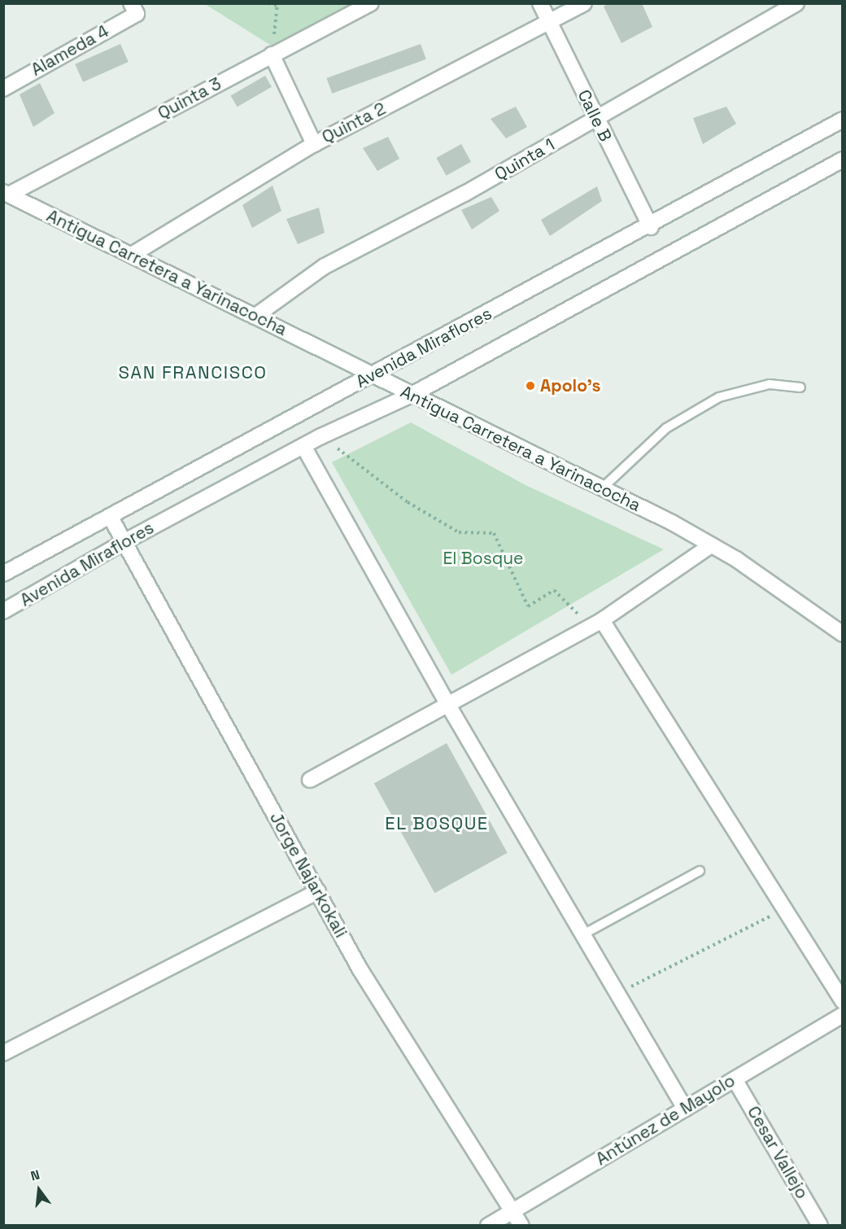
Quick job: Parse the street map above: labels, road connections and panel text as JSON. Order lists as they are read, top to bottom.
{
  "streets": {
    "street": [
      "Alameda 4",
      "Quinta 3",
      "Calle B",
      "Quinta 2",
      "Quinta 1",
      "Antigua Carretera a Yarinacocha",
      "Avenida Miraflores",
      "Jorge Najarkokali",
      "Antúnez de Mayolo",
      "Cesar Vallejo"
    ]
  },
  "crossings": [
    ["Quinta 3", "Antigua Carretera a Yarinacocha"],
    ["Calle B", "Quinta 2"],
    ["Calle B", "Quinta 1"],
    ["Calle B", "Avenida Miraflores"],
    ["Quinta 2", "Antigua Carretera a Yarinacocha"],
    ["Quinta 1", "Antigua Carretera a Yarinacocha"],
    ["Antigua Carretera a Yarinacocha", "Avenida Miraflores"],
    ["Avenida Miraflores", "Jorge Najarkokali"],
    ["Jorge Najarkokali", "Antúnez de Mayolo"],
    ["Antúnez de Mayolo", "Cesar Vallejo"]
  ],
  "districts": ["SAN FRANCISCO", "EL BOSQUE"],
  "parks": ["El Bosque"],
  "places": ["Apolo's"],
  "north": "top"
}
